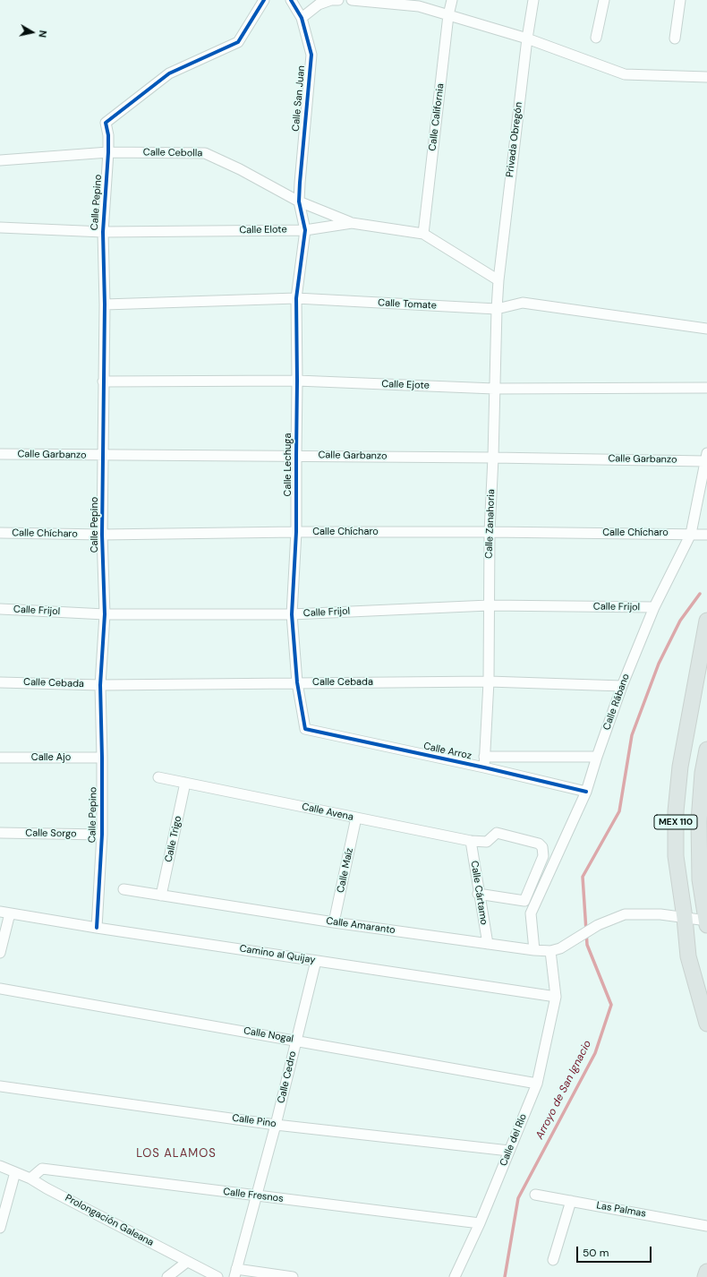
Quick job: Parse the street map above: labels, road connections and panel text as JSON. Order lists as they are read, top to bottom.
{
  "streets": {
    "main road": ["MEX 110"],
    "street": [
      "Calle San Juan",
      "Calle California",
      "Privada Obregón",
      "Calle Cebolla",
      "Calle Pepino",
      "Calle Elote",
      "Calle Tomate",
      "Calle Ejote",
      "Calle Garbanzo",
      "Calle Lechuga",
      "Calle Zanahoria",
      "Calle Chícharo",
      "Calle Frijol",
      "Calle Cebada",
      "Calle Rábano",
      "Calle Arroz",
      "Calle Ajo",
      "Calle Avena",
      "Calle Sorgo",
      "Calle Trigo",
      "Calle Maíz",
      "Calle Cártamo",
      "Calle Amaranto",
      "Camino al Quijay",
      "Calle Nogal",
      "Calle Cedro",
      "Calle Pino",
      "Calle del Río",
      "Calle Fresnos",
      "Las Palmas",
      "Prolongación Galeana"
    ]
  },
  "crossings": [
    ["Calle San Juan", "Calle Cebolla"],
    ["Calle San Juan", "Calle Lechuga"],
    ["Calle California", "Calle Elote"],
    ["Privada Obregón", "Calle Elote"],
    ["Privada Obregón", "Calle Zanahoria"],
    ["Calle Cebolla", "Calle Pepino"],
    ["Calle Cebolla", "Calle Elote"],
    ["Calle Cebolla", "Calle Lechuga"],
    ["Calle Pepino", "Calle Elote"],
    ["Calle Pepino", "Calle Tomate"],
    ["Calle Pepino", "Calle Ejote"],
    ["Calle Pepino", "Calle Garbanzo"],
    ["Calle Pepino", "Calle Chícharo"],
    ["Calle Pepino", "Calle Frijol"],
    ["Calle Pepino", "Calle Cebada"],
    ["Calle Pepino", "Calle Ajo"],
    ["Calle Pepino", "Calle Sorgo"],
    ["Calle Pepino", "Camino al Quijay"],
    ["Calle Elote", "Calle Lechuga"],
    ["Calle Elote", "Calle Zanahoria"],
    ["Calle Tomate", "Calle Lechuga"],
    ["Calle Tomate", "Calle Zanahoria"],
    ["Calle Ejote", "Calle Lechuga"],
    ["Calle Ejote", "Calle Zanahoria"],
    ["Calle Garbanzo", "Calle Lechuga"],
    ["Calle Garbanzo", "Calle Zanahoria"],
    ["Calle Garbanzo", "Calle Rábano"],
    ["Calle Lechuga", "Calle Chícharo"],
    ["Calle Lechuga", "Calle Frijol"],
    ["Calle Lechuga", "Calle Cebada"],
    ["Calle Lechuga", "Calle Arroz"],
    ["Calle Zanahoria", "Calle Chícharo"],
    ["Calle Zanahoria", "Calle Frijol"],
    ["Calle Zanahoria", "Calle Cebada"],
    ["Calle Zanahoria", "Calle Arroz"],
    ["Calle Chícharo", "Calle Rábano"],
    ["Calle Frijol", "Calle Rábano"],
    ["Calle Cebada", "Calle Rábano"],
    ["Calle Rábano", "Calle Arroz"],
    ["Calle Rábano", "Calle Amaranto"],
    ["Calle Avena", "Calle Trigo"],
    ["Calle Avena", "Calle Maíz"],
    ["Calle Avena", "Calle Cártamo"],
    ["Calle Trigo", "Calle Amaranto"],
    ["Calle Maíz", "Calle Amaranto"],
    ["Calle Cártamo", "Calle Amaranto"],
    ["Calle Amaranto", "Calle del Río"],
    ["Camino al Quijay", "Calle Cedro"],
    ["Camino al Quijay", "Calle del Río"],
    ["Calle Nogal", "Calle Cedro"],
    ["Calle Nogal", "Calle del Río"],
    ["Calle Cedro", "Calle Pino"],
    ["Calle Cedro", "Calle Fresnos"],
    ["Calle Pino", "Calle del Río"],
    ["Calle del Río", "Calle Fresnos"],
    ["Calle Fresnos", "Prolongación Galeana"]
  ],
  "districts": ["LOS ALAMOS"],
  "water": ["Arroyo de San Ignacio"],
  "scale_bar": "50 m",
  "north": "right"
}
